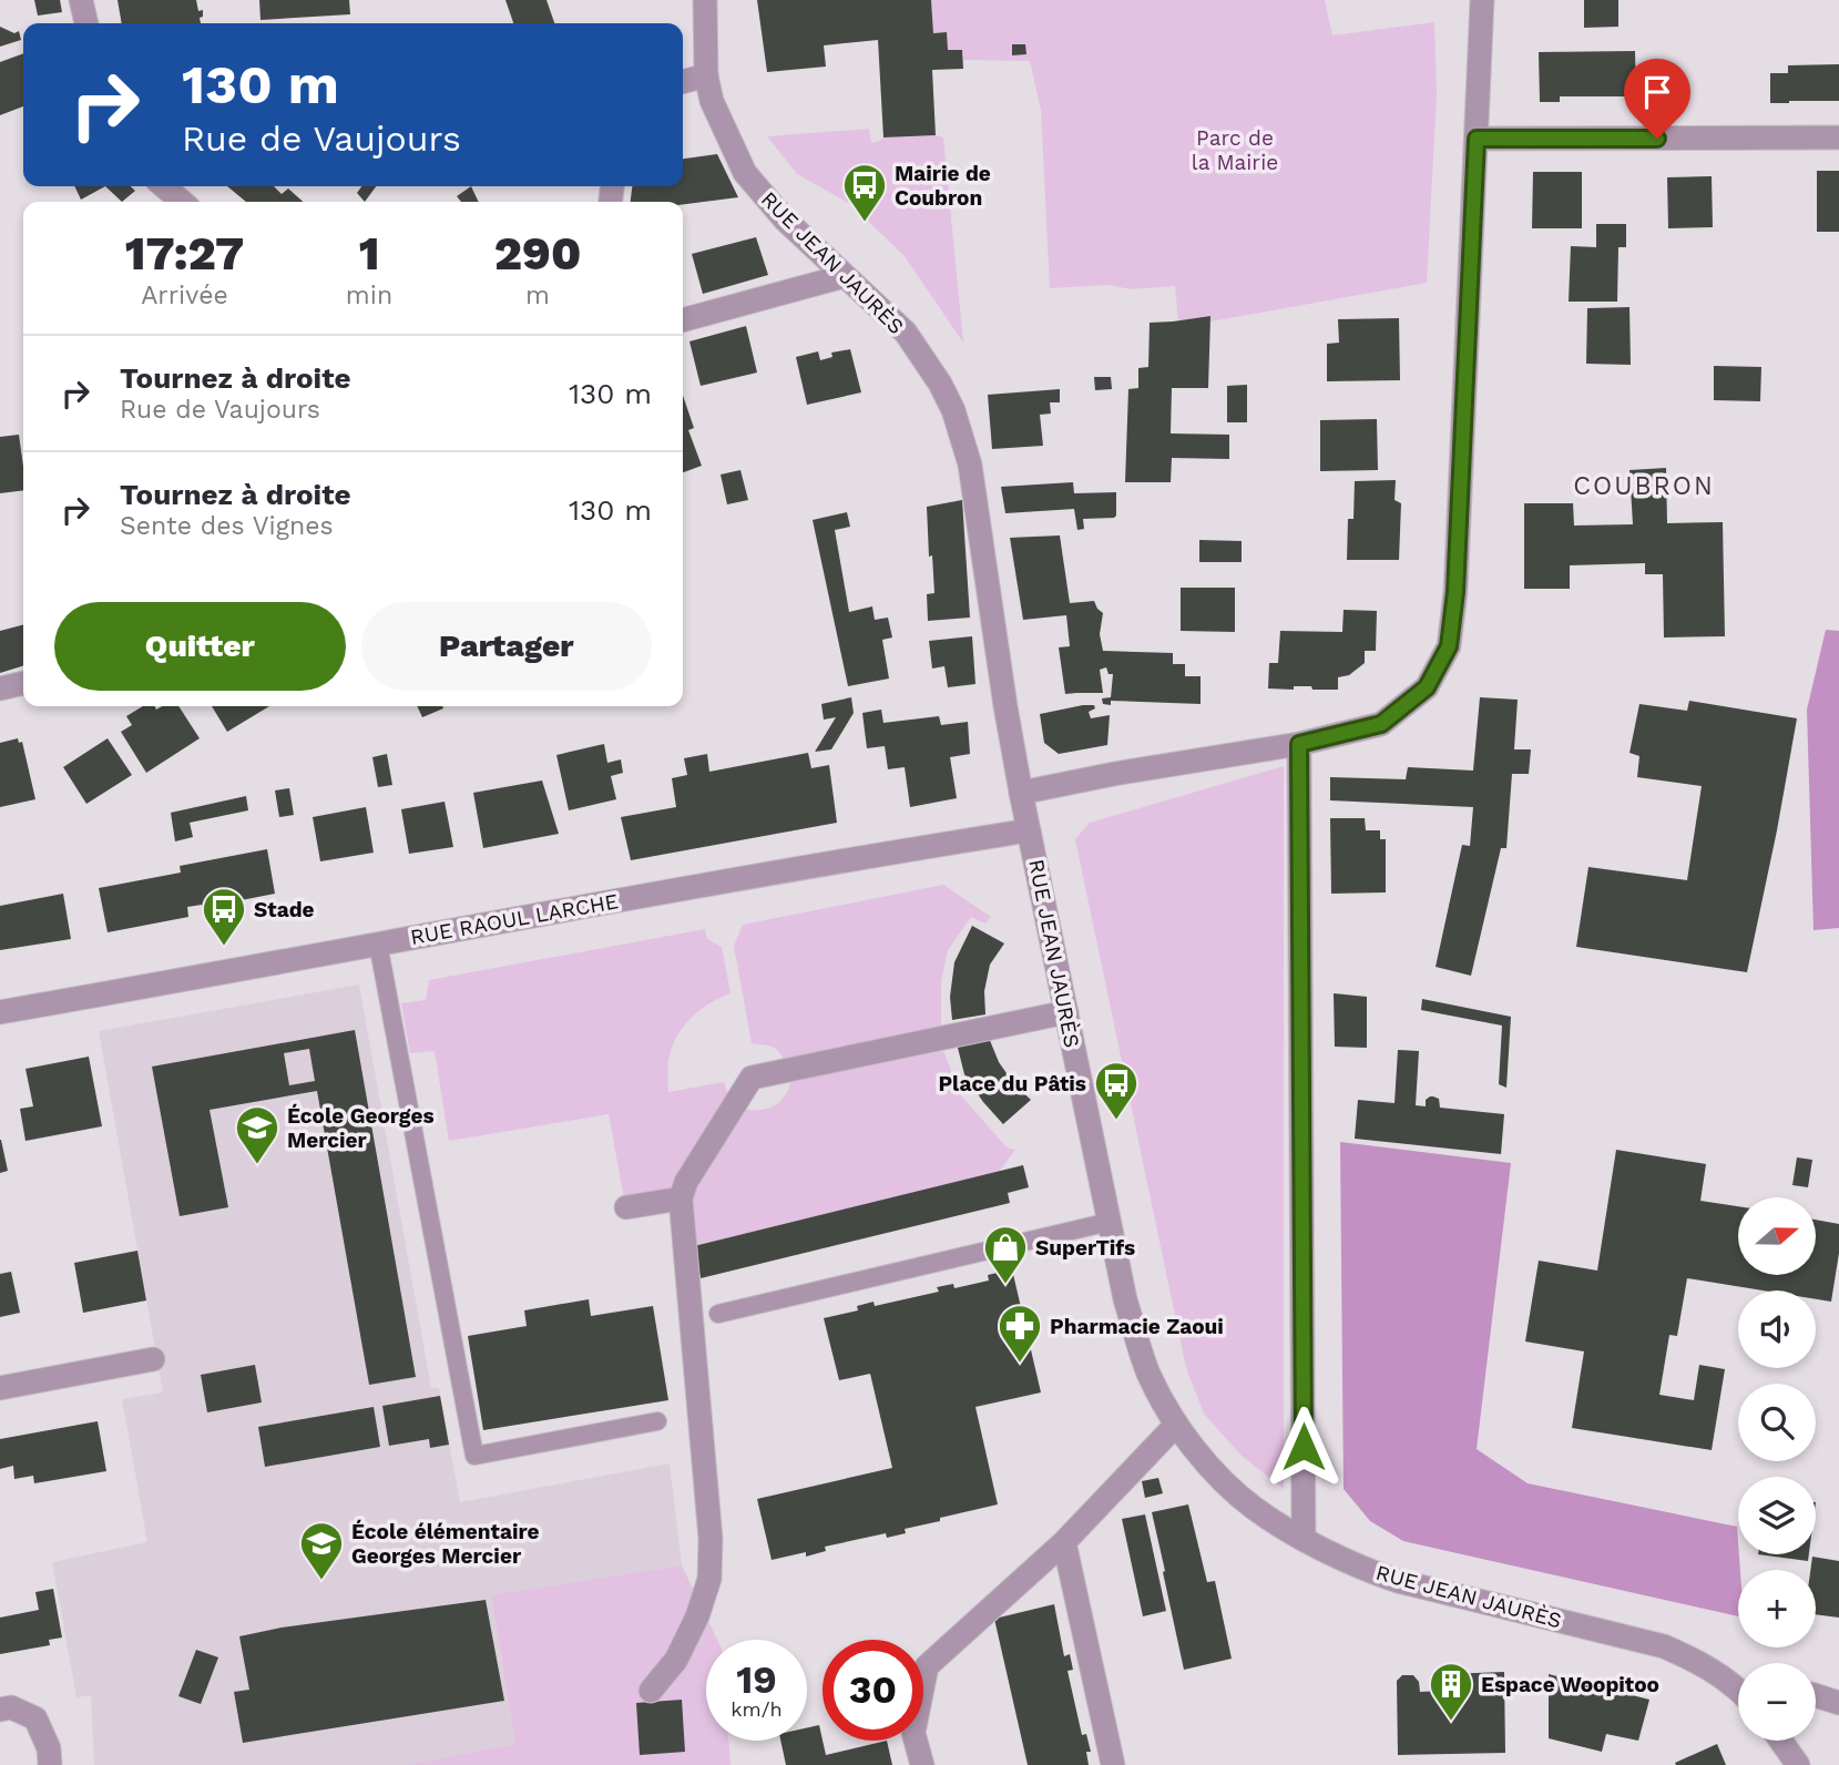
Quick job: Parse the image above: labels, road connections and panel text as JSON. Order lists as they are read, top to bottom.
{
  "streets": {
    "street": ["RUE JEAN JAURÈS", "RUE RAOUL LARCHE"]
  },
  "crossings": [
    ["RUE JEAN JAURÈS", "RUE RAOUL LARCHE"]
  ],
  "districts": ["COUBRON"],
  "parks": ["Parc de la Mairie"],
  "places": {
    "bus stop": ["Mairie de Coubron", "Stade", "Place du Pâtis"],
    "school or university": ["École Georges Mercier", "École élémentaire Georges Mercier"],
    "shop": ["SuperTifs"],
    "pharmacy": ["Pharmacie Zaoui"],
    "building": ["Espace Woopitoo"]
  },
  "north": "right",
  "page": {
    "turn": ["130 m", "Rue de Vaujours"],
    "eta": [
      "17:27",
      "Arrivée",
      "1",
      "min",
      "290",
      "m"
    ],
    "list": [
      {
        "name": "Tournez à droite",
        "note": "Rue de Vaujours",
        "value": "130 m"
      },
      {
        "name": "Tournez à droite",
        "note": "Sente des Vignes",
        "value": "130 m"
      }
    ],
    "buttons": ["Quitter", "Partager"],
    "map_buttons": ["+", "−"],
    "speed": "19 km/h",
    "limit": "30"
  }
}
